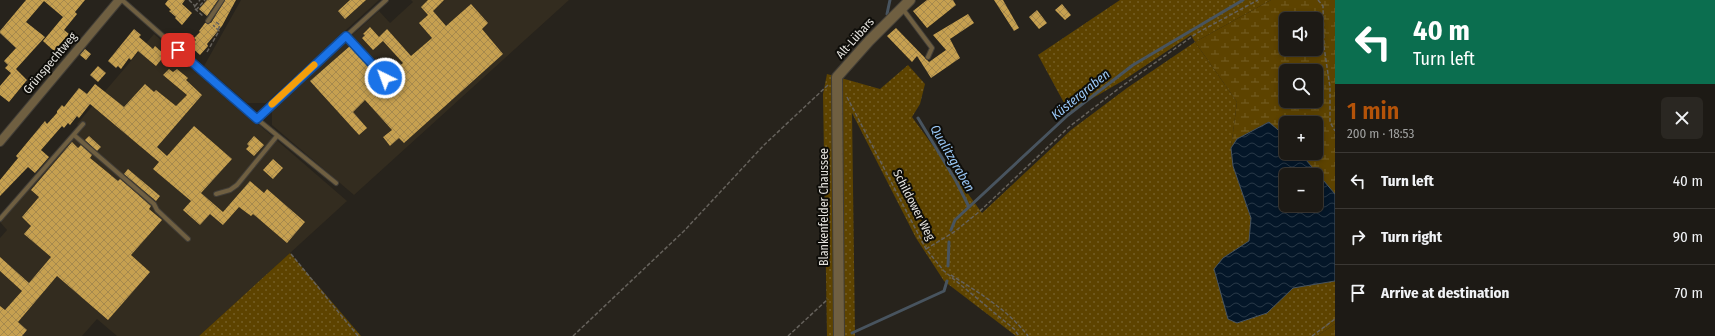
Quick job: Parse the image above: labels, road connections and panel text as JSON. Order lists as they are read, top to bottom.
{
  "streets": {
    "street": ["Alt-Lübars", "Grünspechtweg", "Blankenfelder Chaussee"],
    "path": ["Schildower Weg"]
  },
  "crossings": [
    ["Alt-Lübars", "Schildower Weg"],
    ["Alt-Lübars", "Blankenfelder Chaussee"],
    ["Schildower Weg", "Blankenfelder Chaussee"]
  ],
  "water": ["Küstergraben", "Qualitzgraben"],
  "page": {
    "turn": ["40 m", "Turn left"],
    "map_buttons": ["+", "−"],
    "heading": ["1 min", "200 m · 18:53"],
    "list": [
      {
        "name": "Turn left",
        "value": "40 m"
      },
      {
        "name": "Turn right",
        "value": "90 m"
      },
      {
        "name": "Arrive at destination",
        "value": "70 m"
      }
    ]
  }
}
